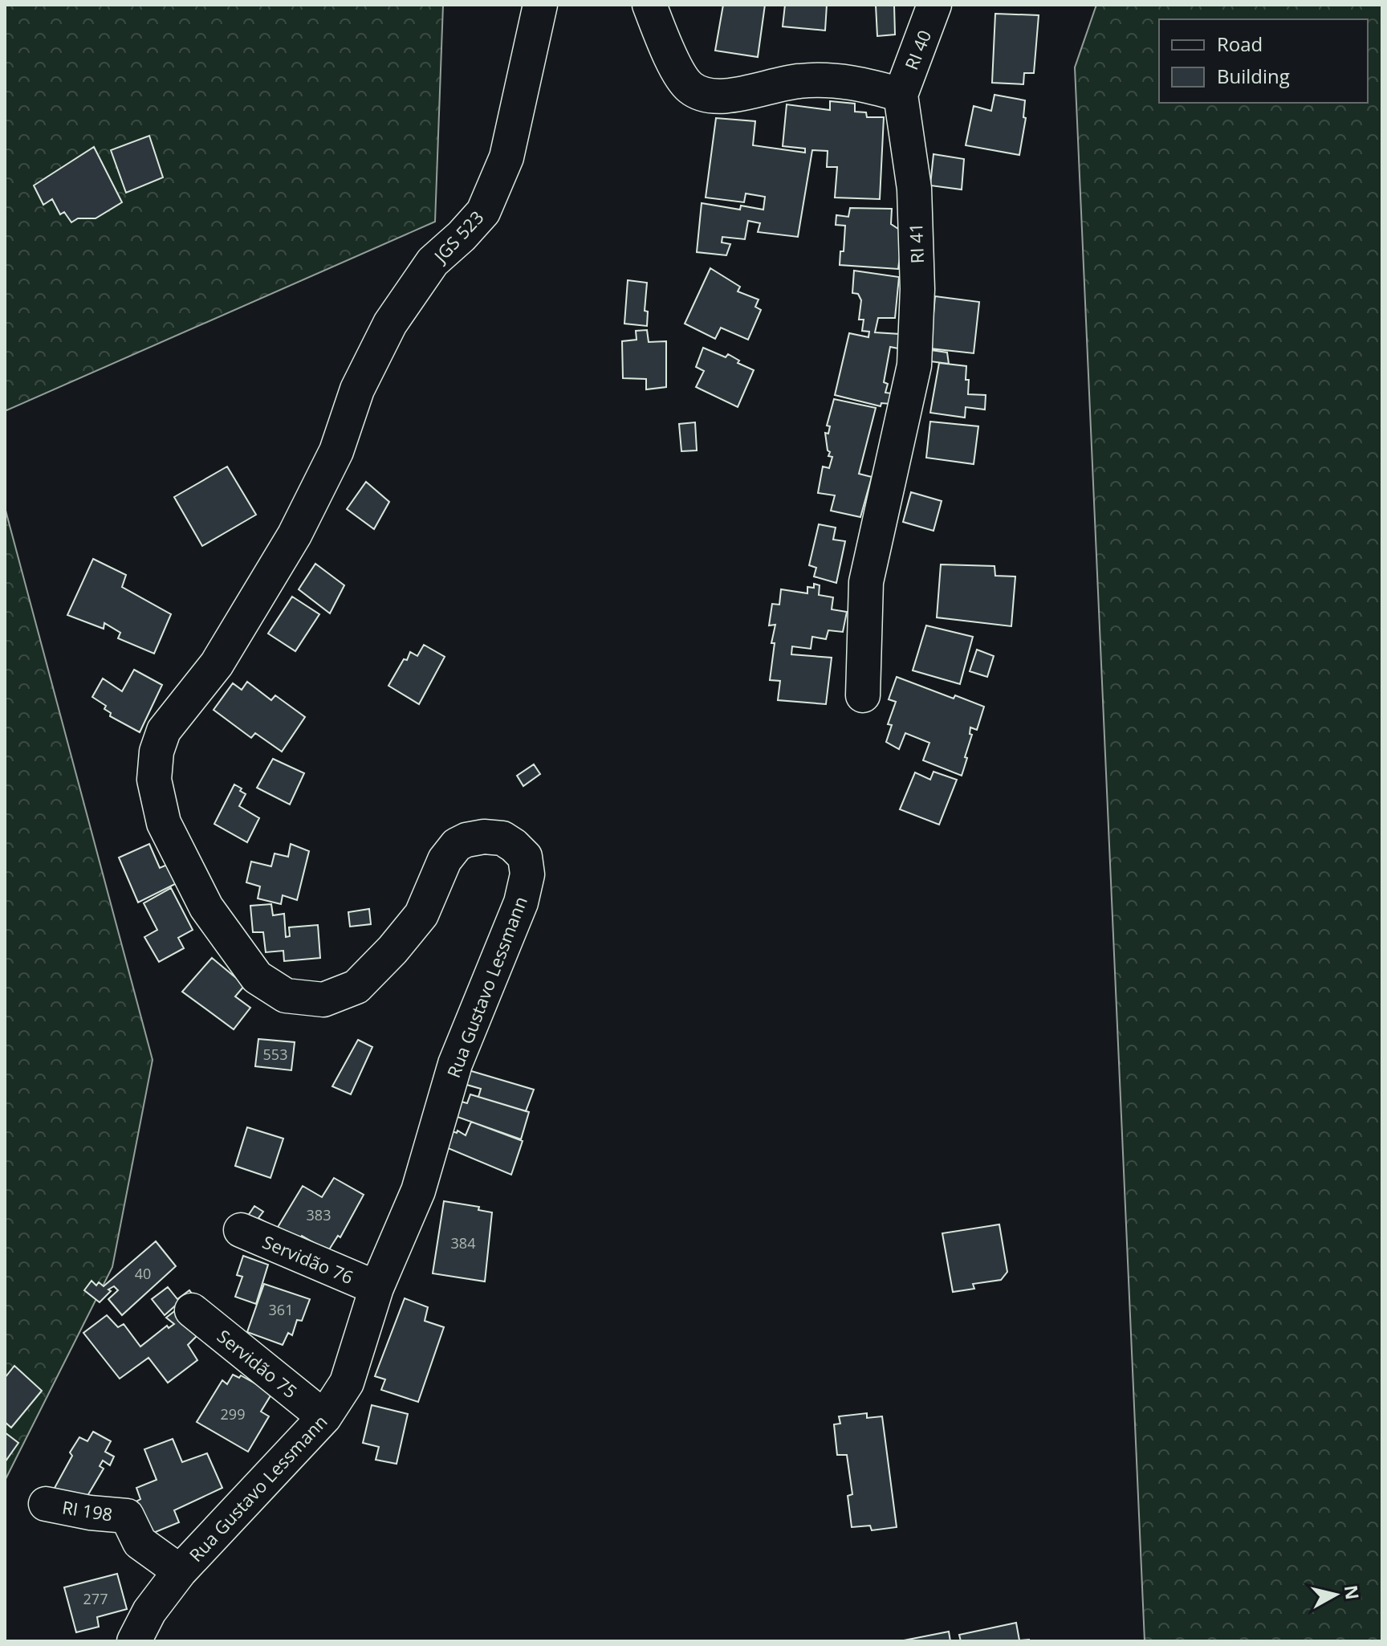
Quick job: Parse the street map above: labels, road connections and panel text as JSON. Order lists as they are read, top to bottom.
{
  "streets": {
    "street": [
      "RI 40",
      "JGS 523",
      "RI 41",
      "Rua Gustavo Lessmann",
      "Servidão 76",
      "Servidão 75",
      "RI 198"
    ]
  },
  "crossings": [
    ["RI 40", "RI 41"],
    ["JGS 523", "Rua Gustavo Lessmann"],
    ["Rua Gustavo Lessmann", "Servidão 76"],
    ["Rua Gustavo Lessmann", "Servidão 75"],
    ["Rua Gustavo Lessmann", "RI 198"]
  ],
  "house_numbers": [
    "553",
    "383",
    "384",
    "40",
    "361",
    "299",
    "277"
  ],
  "legend": ["Road", "Building"],
  "north": "right"
}
